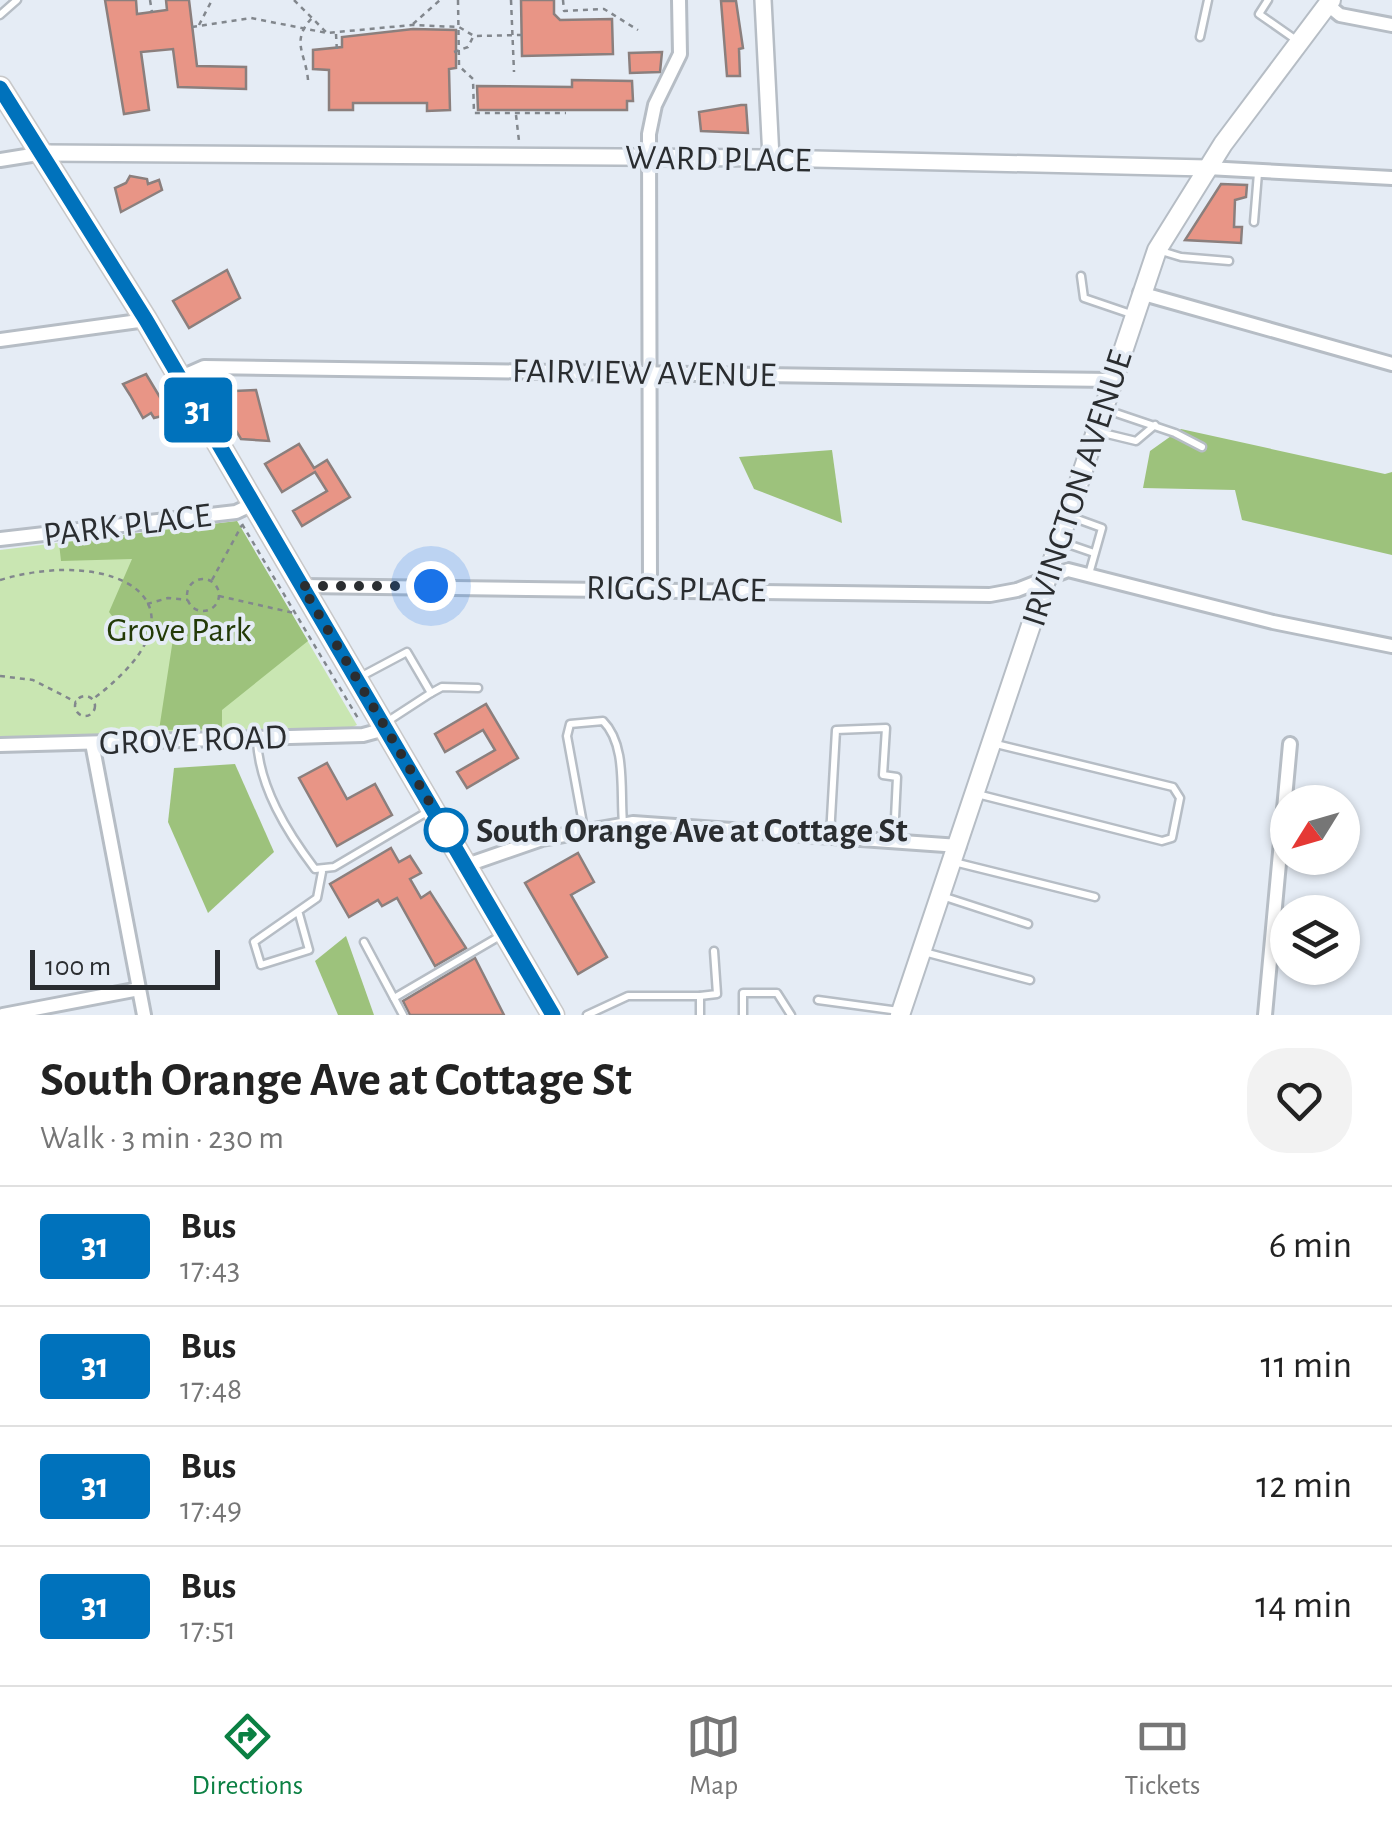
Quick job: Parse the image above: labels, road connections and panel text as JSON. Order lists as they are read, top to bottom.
{
  "streets": {
    "main road": ["IRVINGTON AVENUE"],
    "street": [
      "WARD PLACE",
      "FAIRVIEW AVENUE",
      "PARK PLACE",
      "RIGGS PLACE",
      "GROVE ROAD"
    ]
  },
  "crossings": [
    ["WARD PLACE", "IRVINGTON AVENUE"],
    ["FAIRVIEW AVENUE", "IRVINGTON AVENUE"],
    ["IRVINGTON AVENUE", "RIGGS PLACE"]
  ],
  "parks": ["Grove Park"],
  "places": ["South Orange Ave at Cottage St"],
  "lines": ["bus line 31"],
  "scale_bar": "100 m",
  "north": "bottom left",
  "page": {
    "on_map": "31",
    "scale": "100 m",
    "heading": ["South Orange Ave at Cottage St", "Walk · 3 min · 230 m"],
    "list": [
      {
        "mark": "31",
        "name": "Bus",
        "note": "17:43",
        "value": "6 min"
      },
      {
        "mark": "31",
        "name": "Bus",
        "note": "17:48",
        "value": "11 min"
      },
      {
        "mark": "31",
        "name": "Bus",
        "note": "17:49",
        "value": "12 min"
      },
      {
        "mark": "31",
        "name": "Bus",
        "note": "17:51",
        "value": "14 min"
      }
    ],
    "tabs": ["Directions", "Map", "Tickets"]
  }
}
